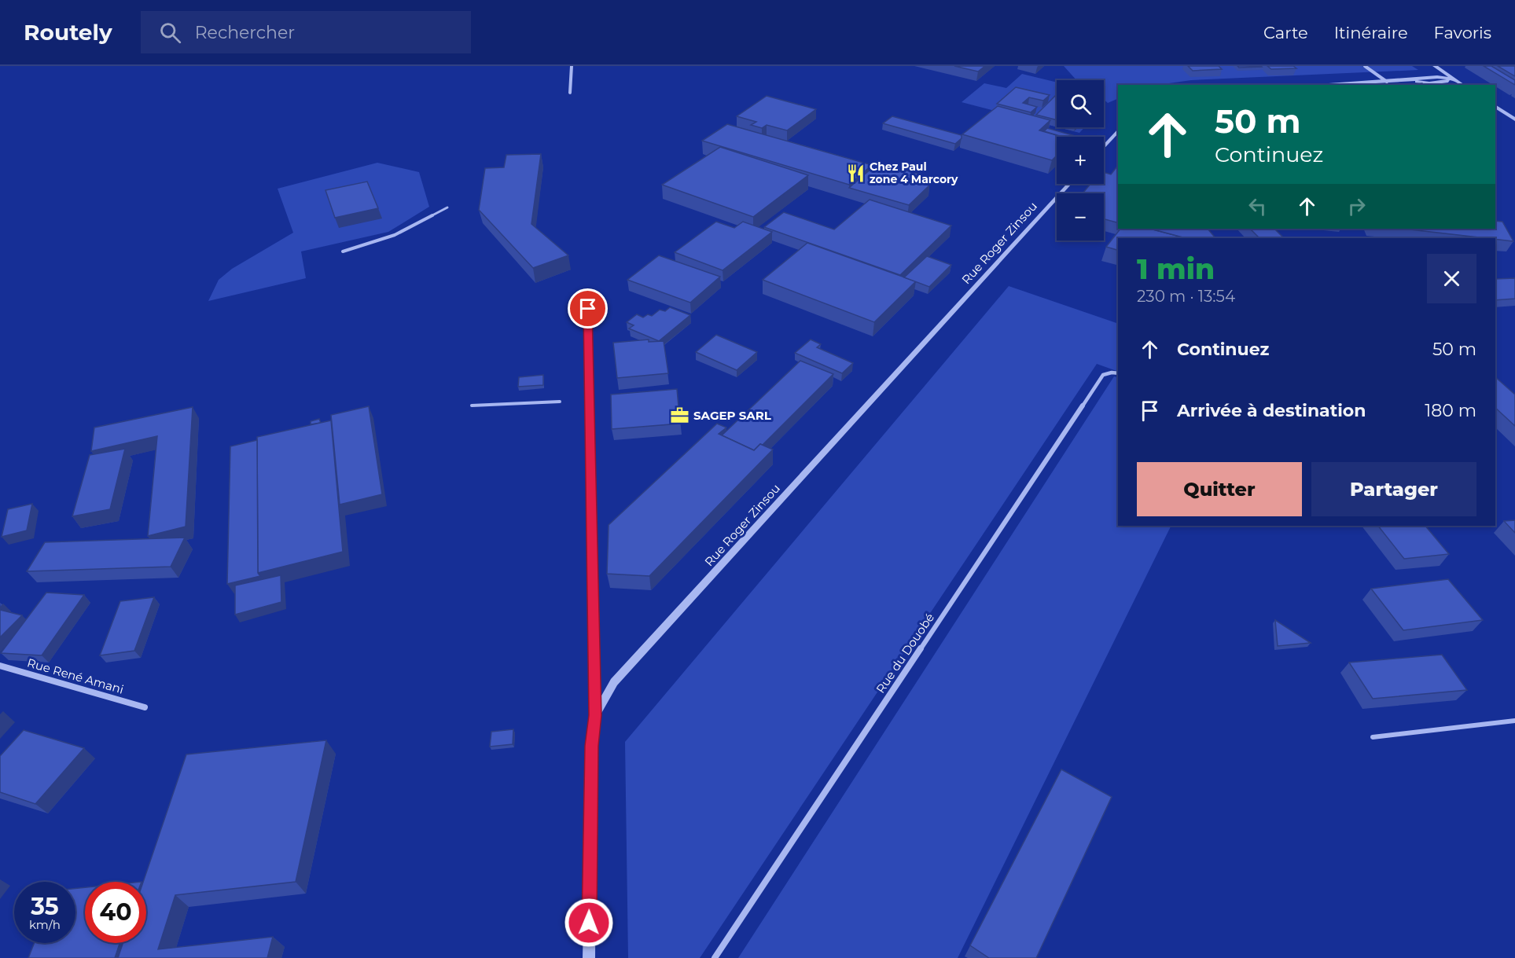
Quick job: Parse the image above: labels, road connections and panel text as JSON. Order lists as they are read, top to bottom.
{
  "streets": {
    "street": ["Rue Roger Zinsou", "Rue du Douobé", "Rue René Amani"]
  },
  "places": {
    "restaurant": ["Chez Paul zone 4 Marcory"],
    "office": ["SAGEP SARL"]
  },
  "page": {
    "header": "Routely",
    "search": "Rechercher",
    "nav": ["Carte", "Itinéraire", "Favoris"],
    "map_buttons": ["+", "−"],
    "turn": ["50 m", "Continuez"],
    "heading": ["1 min", "230 m · 13:54"],
    "list": [
      {
        "name": "Continuez",
        "value": "50 m"
      },
      {
        "name": "Arrivée à destination",
        "value": "180 m"
      }
    ],
    "buttons": ["Quitter", "Partager"],
    "speed": "35 km/h",
    "limit": "40"
  }
}
